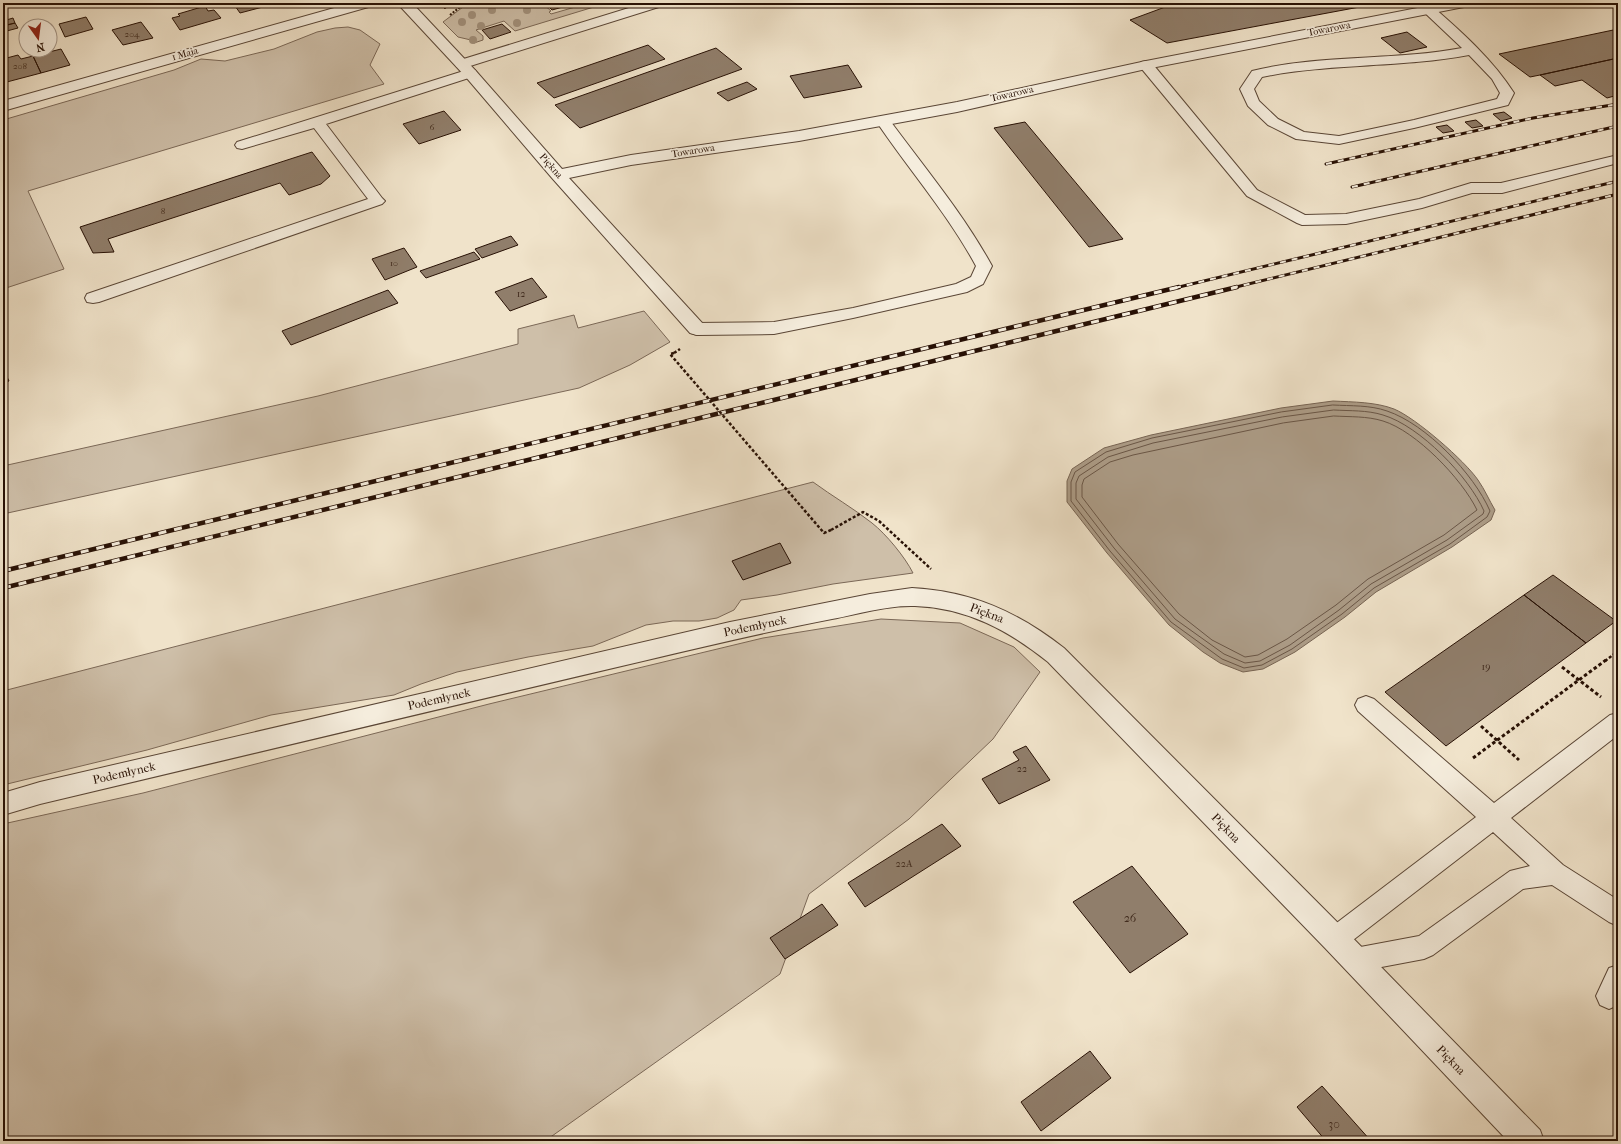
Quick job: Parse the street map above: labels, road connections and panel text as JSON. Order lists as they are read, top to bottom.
{
  "streets": {
    "street": [
      "Towarowa",
      "1 Maja",
      "Piękna",
      "Podemłynek"
    ]
  },
  "crossings": [
    ["Towarowa", "Piękna"],
    ["Piękna", "Podemłynek"]
  ],
  "house_numbers": [
    "204",
    "208",
    "6",
    "8",
    "10",
    "12",
    "19",
    "22",
    "22A",
    "26",
    "30"
  ],
  "north": "bottom"
}
